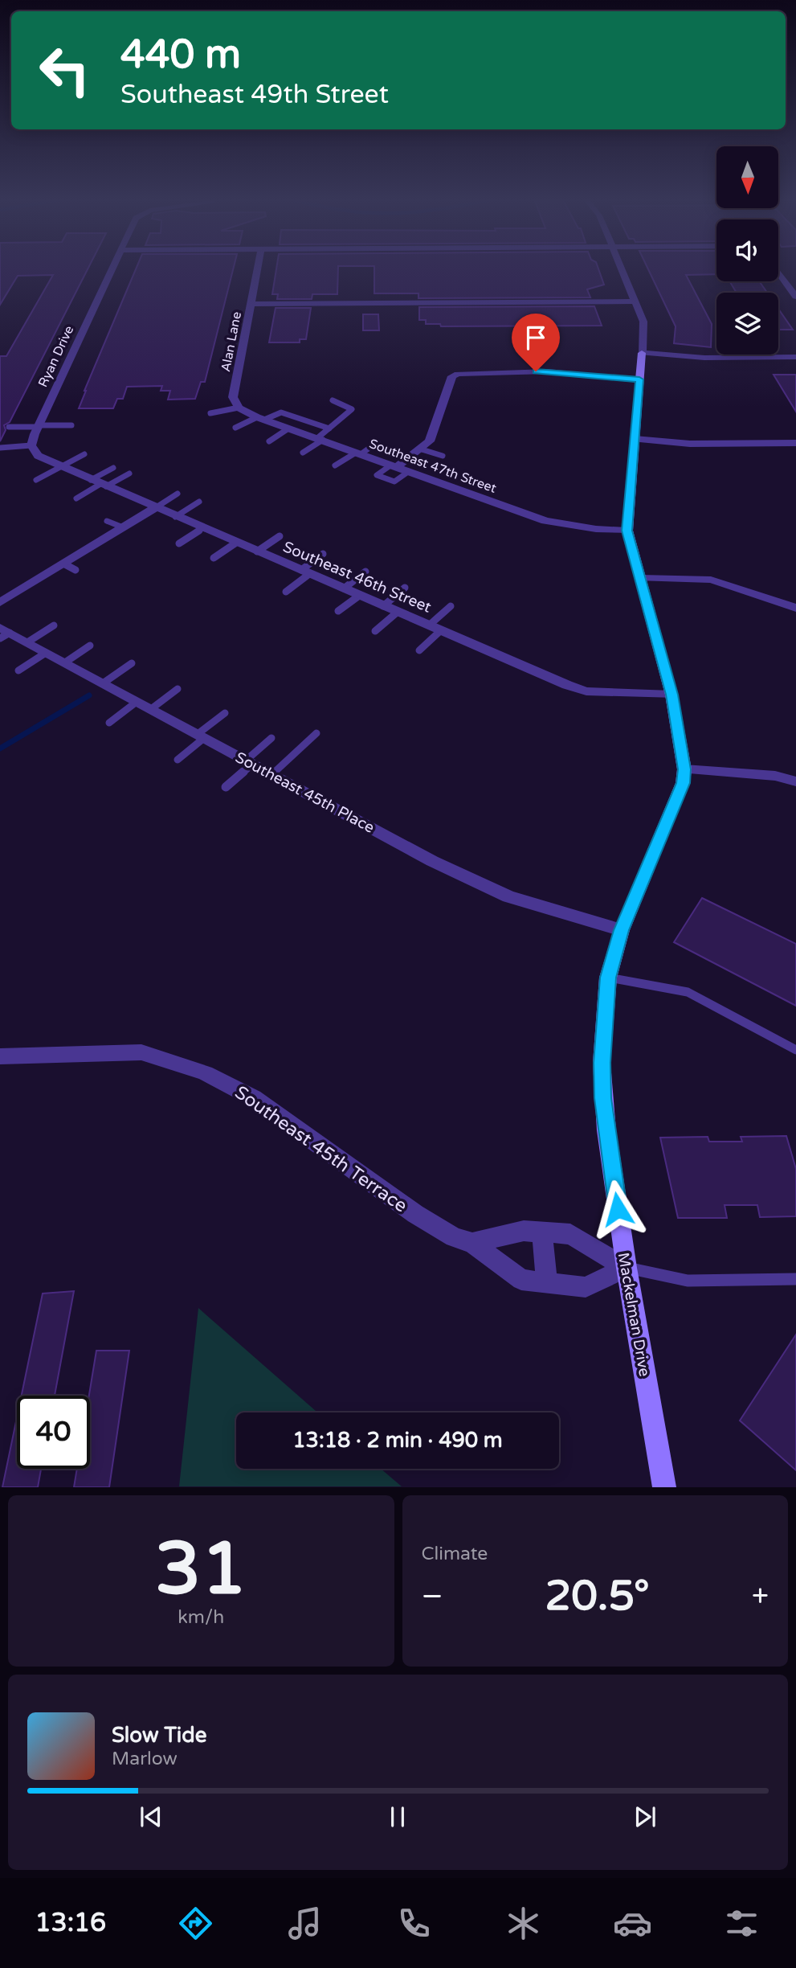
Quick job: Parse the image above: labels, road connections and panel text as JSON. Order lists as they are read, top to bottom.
{
  "streets": {
    "street": [
      "Alan Lane",
      "Ryan Drive",
      "Southeast 47th Street",
      "Southeast 46th Street",
      "Southeast 45th Place",
      "Southeast 45th Terrace",
      "Mackelman Drive"
    ]
  },
  "crossings": [
    ["Alan Lane", "Southeast 47th Street"],
    ["Ryan Drive", "Southeast 46th Street"],
    ["Southeast 47th Street", "Mackelman Drive"],
    ["Southeast 46th Street", "Mackelman Drive"],
    ["Southeast 45th Place", "Mackelman Drive"],
    ["Southeast 45th Terrace", "Mackelman Drive"]
  ],
  "north": "bottom",
  "page": {
    "turn": ["440 m", "Southeast 49th Street"],
    "limit": "40",
    "trip": "13:18 · 2 min · 490 m",
    "tile": [
      ["31", "km/h"],
      "Climate"
    ],
    "heat": ["−", "20.5°", "+"],
    "song": ["Slow Tide", "Marlow"],
    "tabs": "13:16"
  }
}
